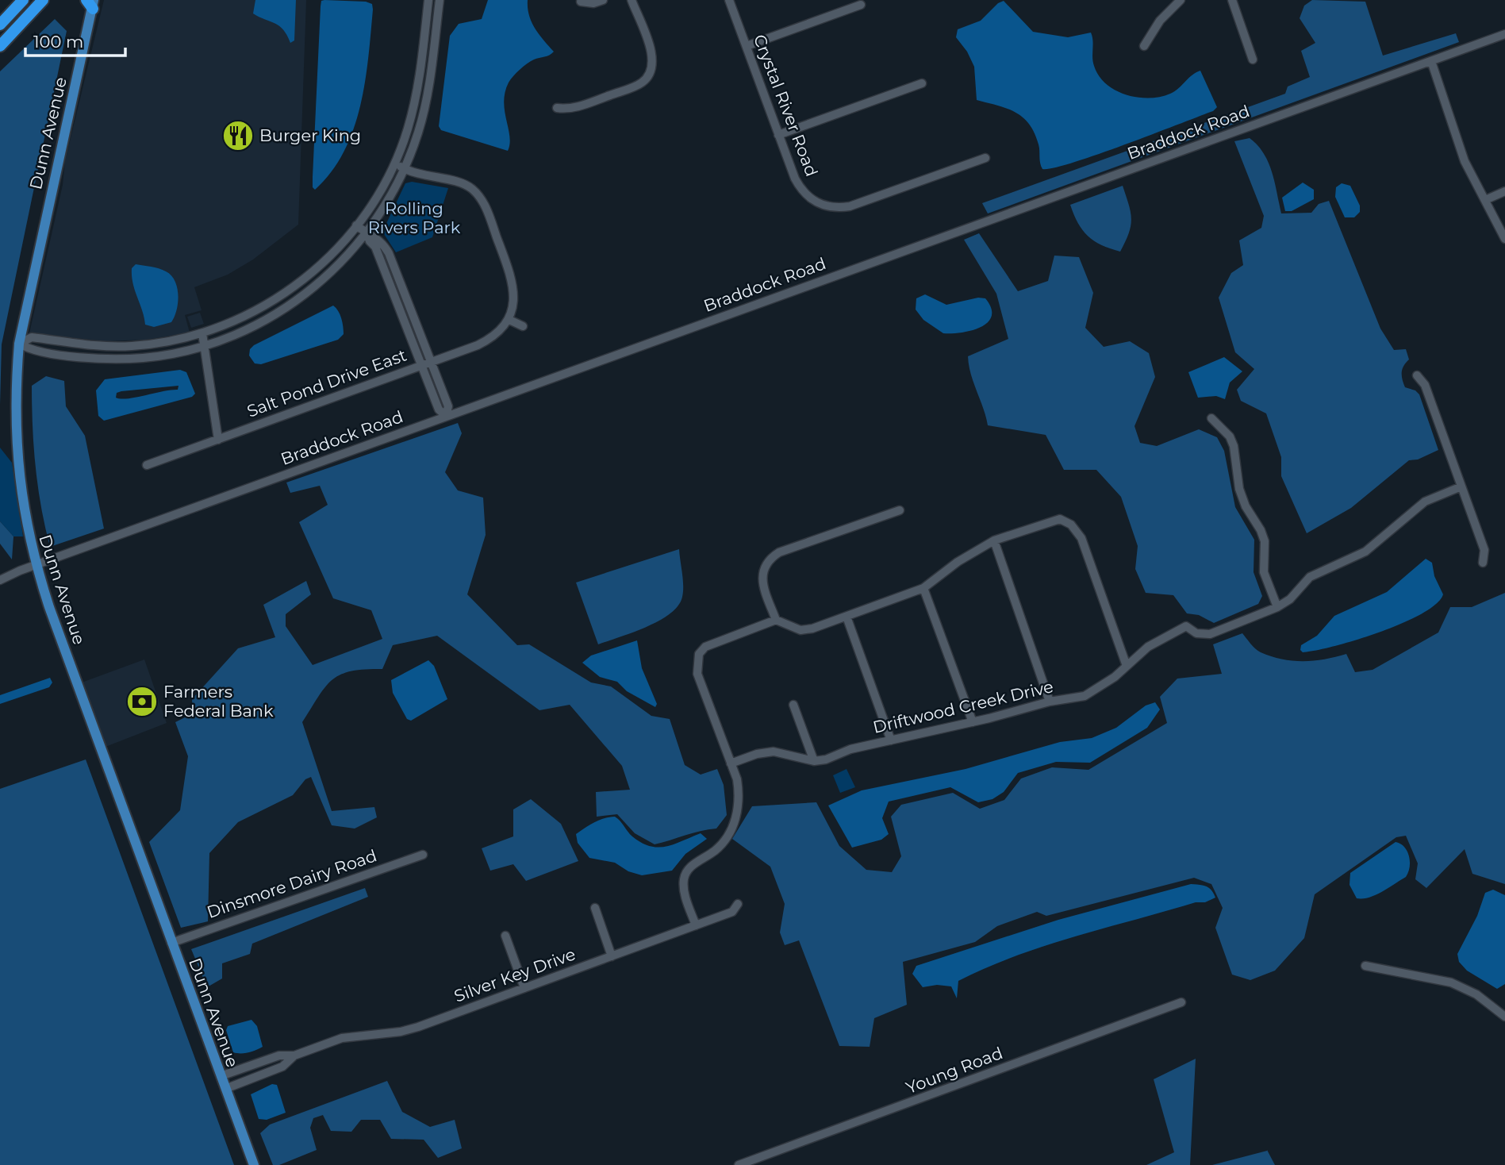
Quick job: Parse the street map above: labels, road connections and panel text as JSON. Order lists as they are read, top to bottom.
{
  "streets": {
    "main road": ["Dunn Avenue"],
    "street": [
      "Crystal River Road",
      "Braddock Road",
      "Salt Pond Drive East",
      "Driftwood Creek Drive",
      "Dinsmore Dairy Road",
      "Silver Key Drive",
      "Young Road"
    ]
  },
  "crossings": [
    ["Braddock Road", "Dunn Avenue"],
    ["Dunn Avenue", "Dinsmore Dairy Road"],
    ["Dunn Avenue", "Silver Key Drive"]
  ],
  "parks": ["Rolling Rivers Park"],
  "places": {
    "restaurant": ["Burger King"],
    "bank": ["Farmers Federal Bank"]
  },
  "scale_bar": "100 m"
}
